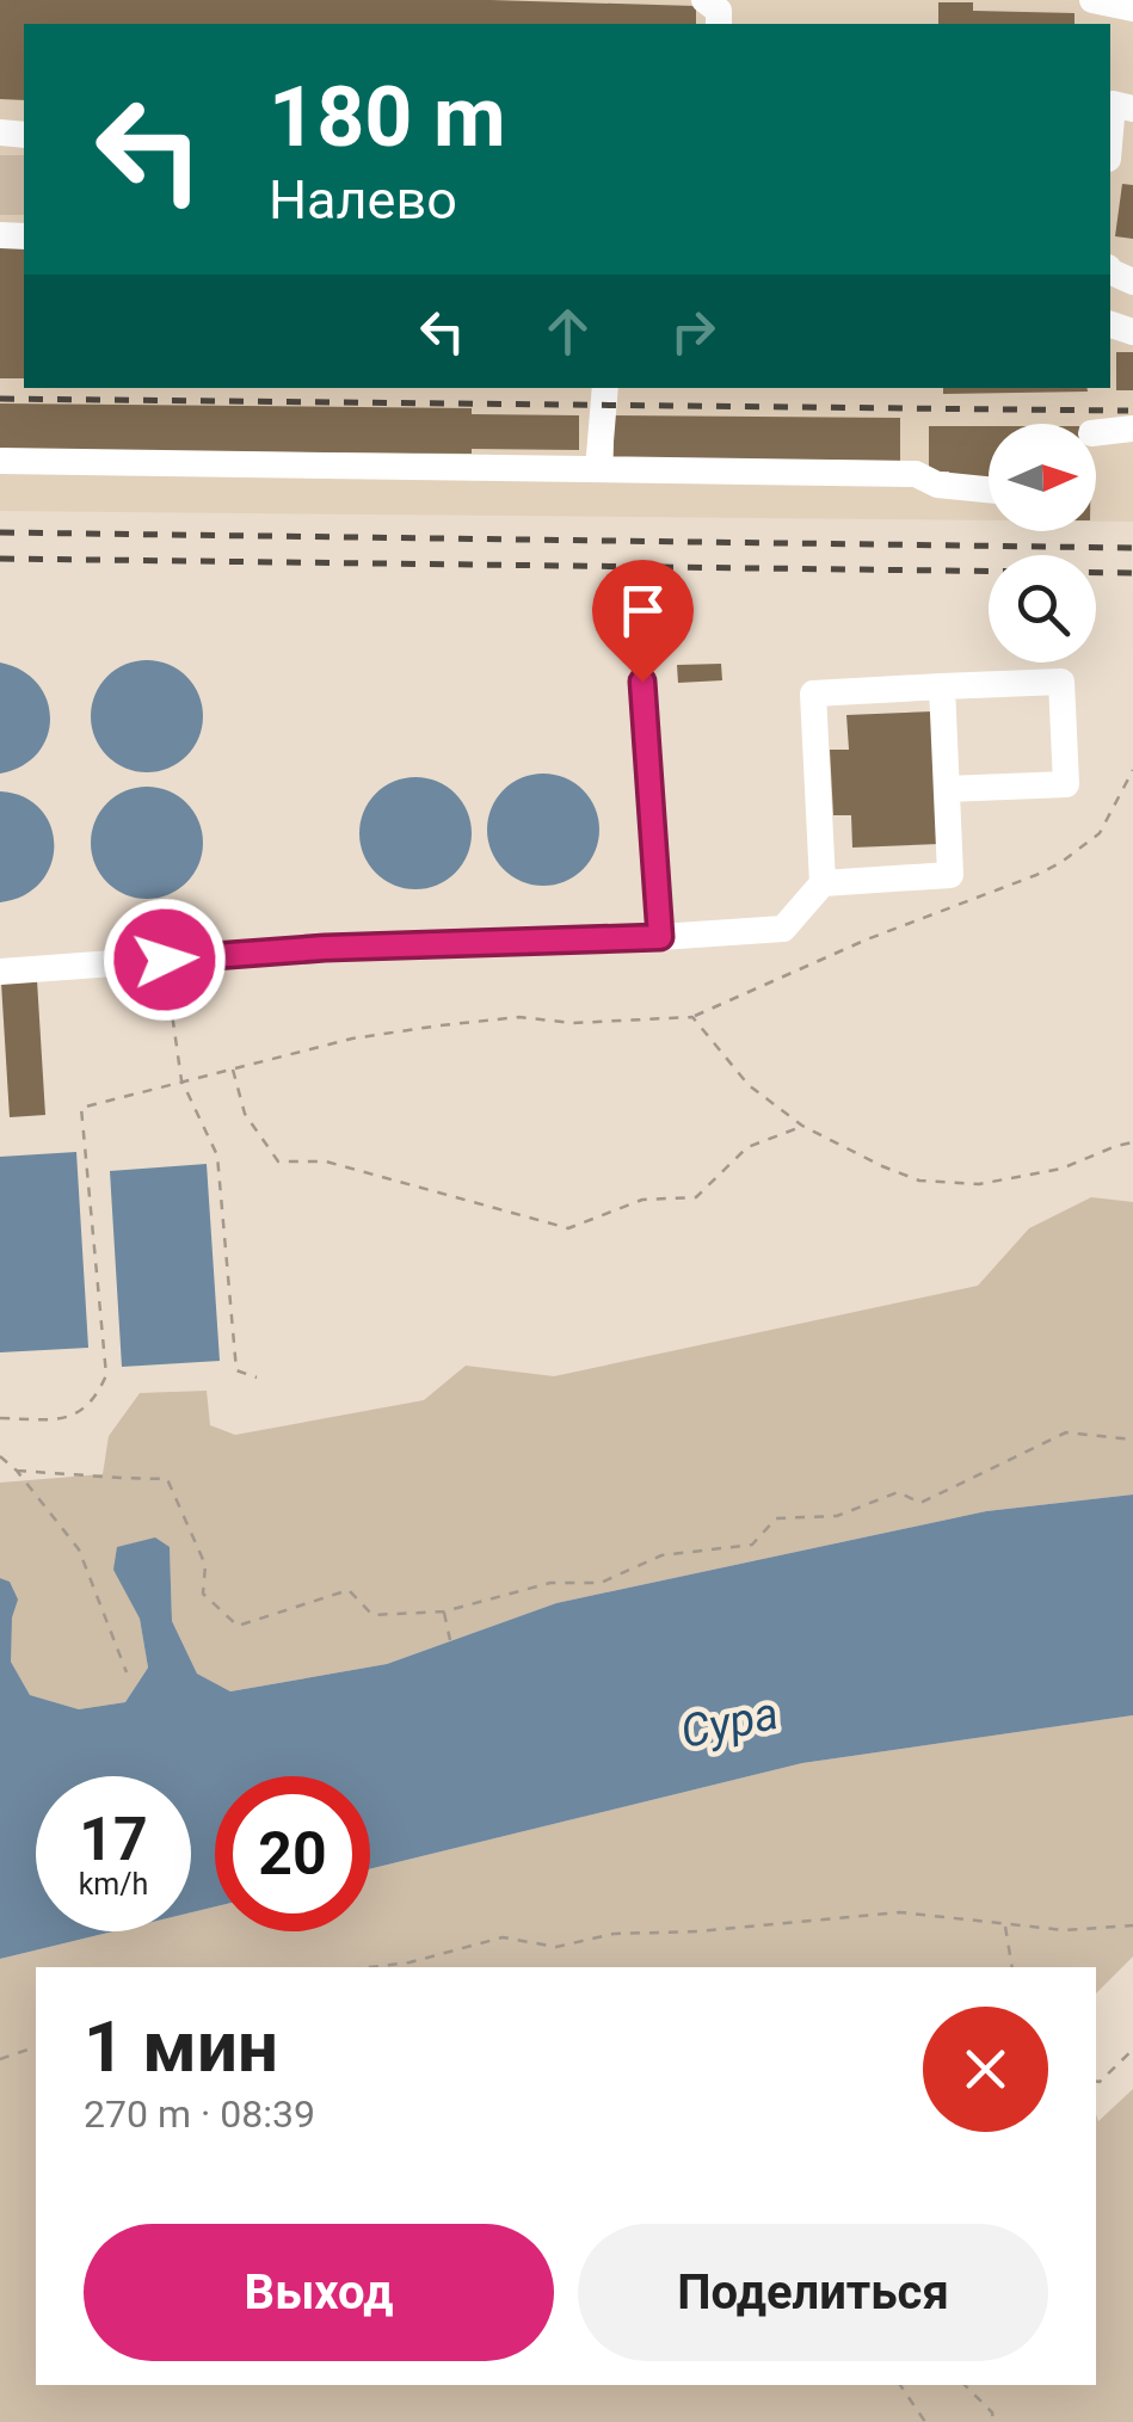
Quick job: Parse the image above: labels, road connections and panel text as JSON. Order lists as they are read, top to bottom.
{
  "water": ["Сура"],
  "north": "right",
  "page": {
    "turn": ["180 m", "Налево"],
    "speed": "17 km/h",
    "limit": "20",
    "heading": ["1 мин", "270 m · 08:39"],
    "buttons": ["Выход", "Поделиться"]
  }
}
